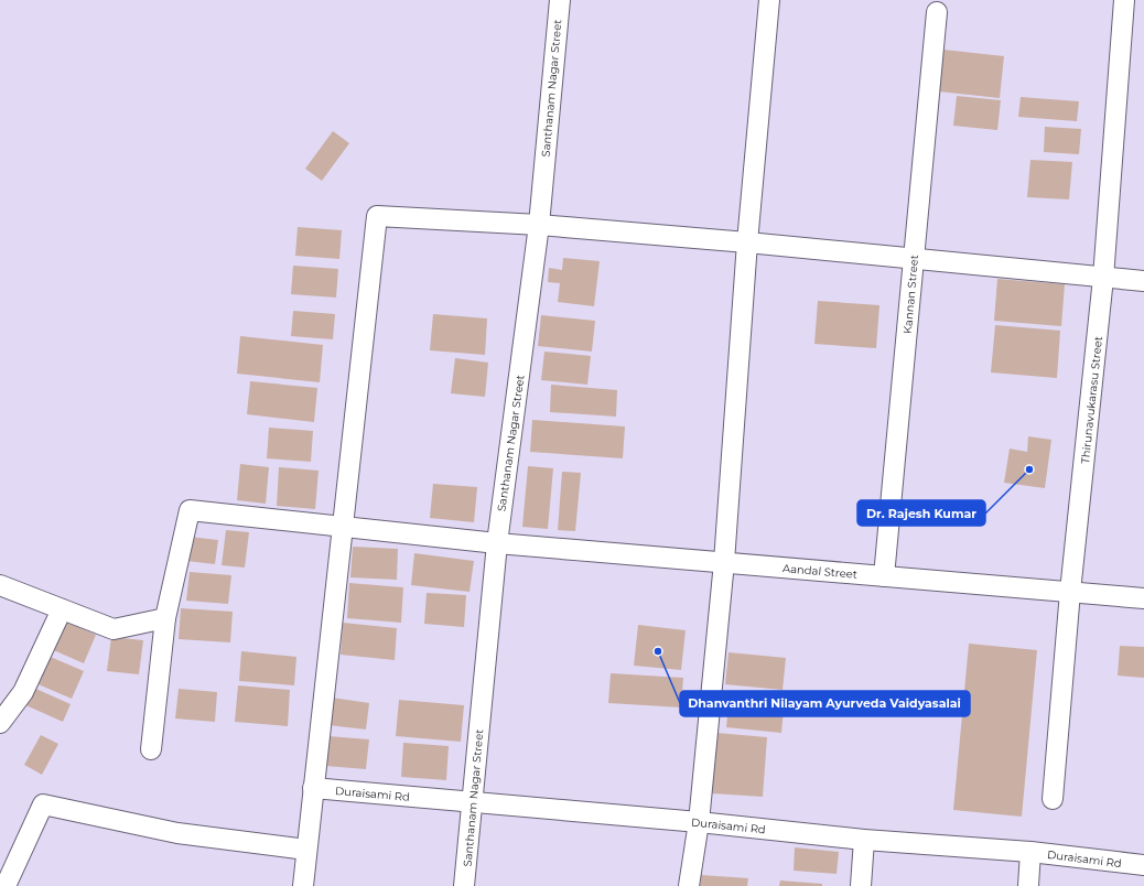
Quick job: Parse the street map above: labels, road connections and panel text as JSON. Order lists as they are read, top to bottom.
{
  "streets": {
    "street": [
      "Santhanam Nagar Street",
      "Kannan Street",
      "Thirunavukarasu Street",
      "Aandal Street",
      "Duraisami Rd"
    ]
  },
  "crossings": [
    ["Santhanam Nagar Street", "Aandal Street"],
    ["Santhanam Nagar Street", "Duraisami Rd"],
    ["Kannan Street", "Aandal Street"],
    ["Thirunavukarasu Street", "Aandal Street"]
  ],
  "places": ["Dr. Rajesh Kumar", "Dhanvanthri Nilayam Ayurveda Vaidyasalai"]
}
